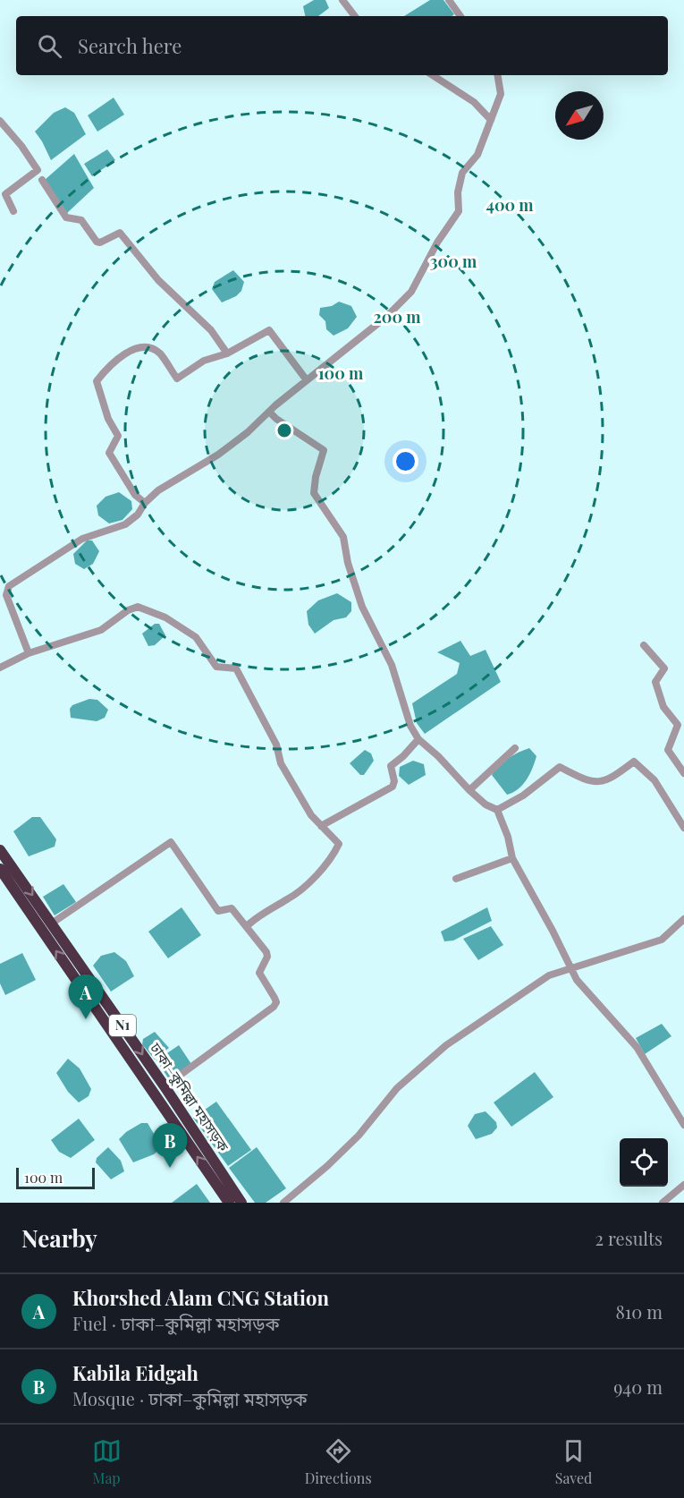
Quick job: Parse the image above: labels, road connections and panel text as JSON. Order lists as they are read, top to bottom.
{
  "streets": {
    "highway": ["N1", "ঢাকা–কুমিল্লা মহাসড়ক"]
  },
  "scale_bar": "100 m",
  "north": "bottom left",
  "page": {
    "search": "Search here",
    "pins": ["A", "B"],
    "scale": "100 m",
    "heading": ["Nearby", "2 results"],
    "list": [
      {
        "mark": "A",
        "name": "Khorshed Alam CNG Station",
        "note": "Fuel · ঢাকা–কুমিল্লা মহাসড়ক",
        "value": "810 m"
      },
      {
        "mark": "B",
        "name": "Kabila Eidgah",
        "note": "Mosque · ঢাকা–কুমিল্লা মহাসড়ক",
        "value": "940 m"
      }
    ],
    "nav": ["Map", "Directions", "Saved"]
  },
  "rings": [
    "400 m",
    "300 m",
    "200 m",
    "100 m"
  ]
}
